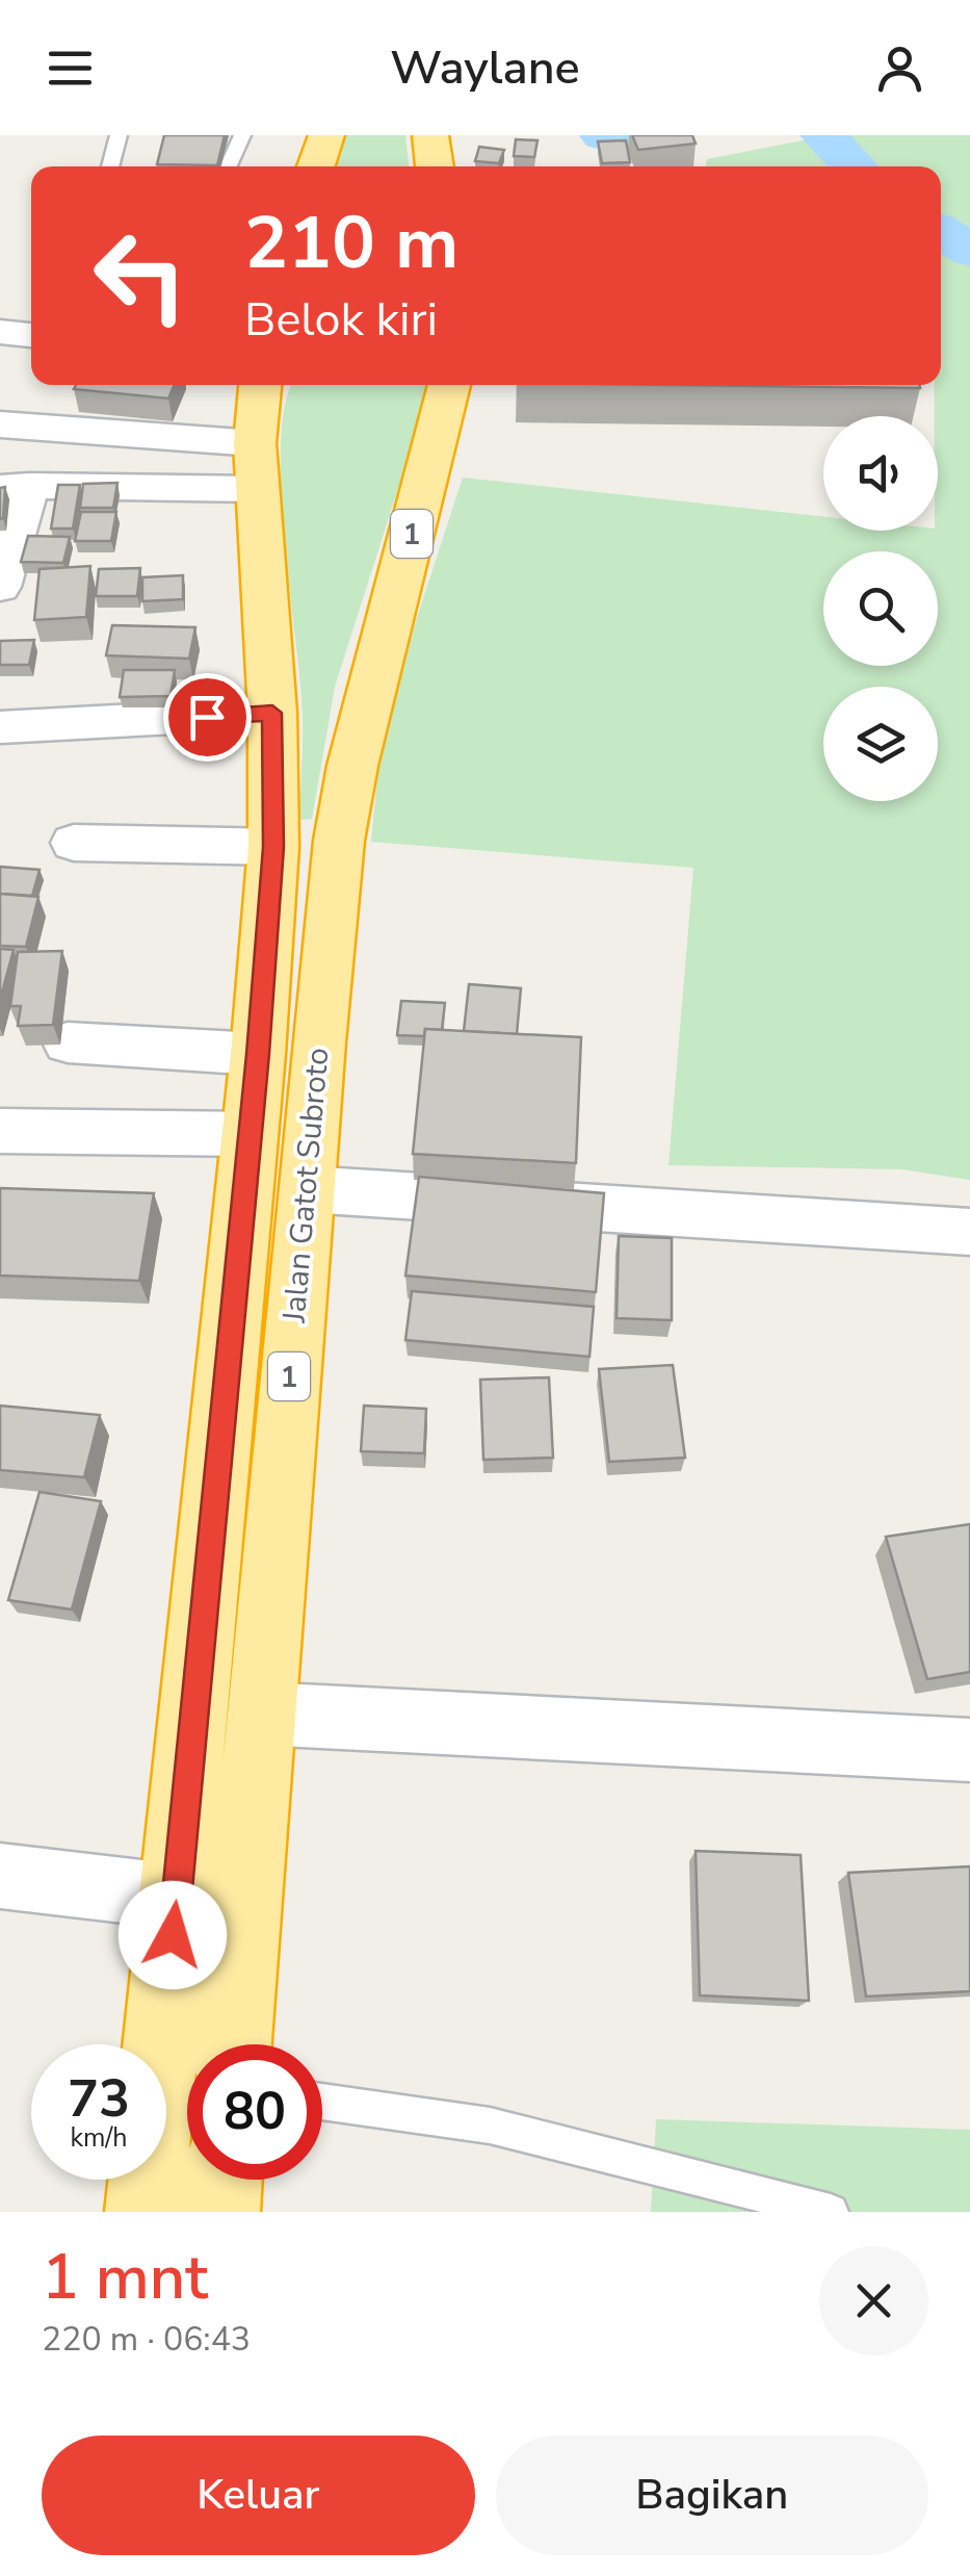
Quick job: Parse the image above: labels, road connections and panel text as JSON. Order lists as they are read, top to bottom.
{
  "streets": {
    "highway": ["1", "Jalan Gatot Subroto"]
  },
  "page": {
    "header": "Waylane",
    "turn": ["210 m", "Belok kiri"],
    "speed": "73 km/h",
    "limit": "80",
    "heading": ["1 mnt", "220 m · 06:43"],
    "buttons": ["Keluar", "Bagikan"]
  }
}
